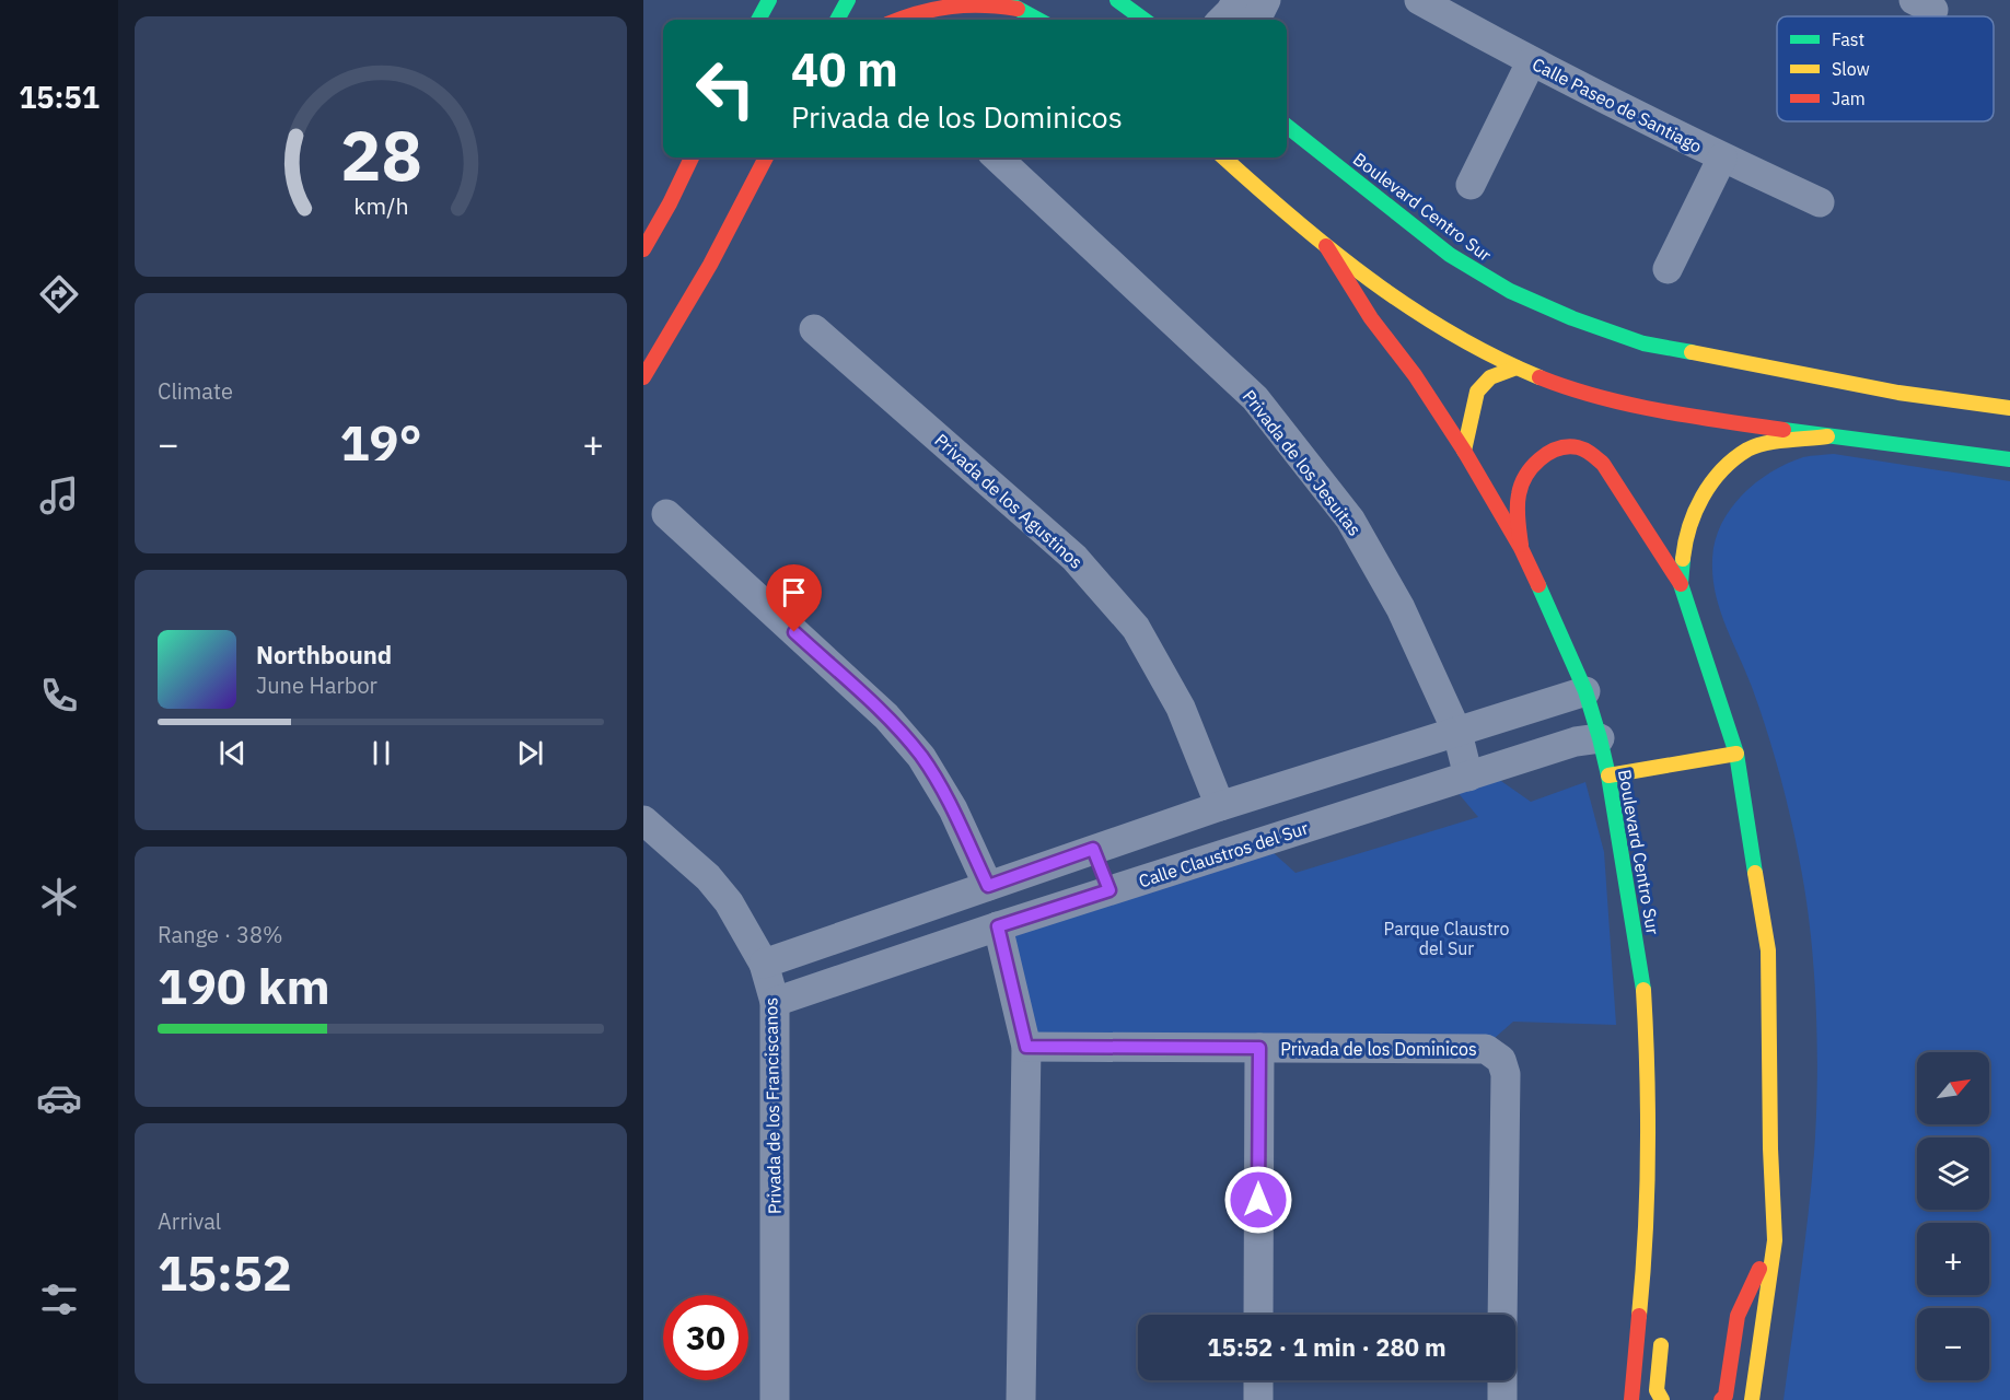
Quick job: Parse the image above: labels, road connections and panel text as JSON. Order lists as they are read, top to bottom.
{
  "streets": {
    "street": [
      "Calle Paseo de Santiago",
      "Boulevard Centro Sur",
      "Privada de los Jesuitas",
      "Privada de los Agustinos",
      "Calle Claustros del Sur",
      "Privada de los Dominicos",
      "Privada de los Franciscanos"
    ]
  },
  "crossings": [
    ["Boulevard Centro Sur", "Calle Claustros del Sur"],
    ["Privada de los Jesuitas", "Calle Claustros del Sur"],
    ["Calle Claustros del Sur", "Privada de los Franciscanos"]
  ],
  "parks": ["Parque Claustro del Sur"],
  "legend": ["Fast", "Slow", "Jam"],
  "north": "top right",
  "page": {
    "tabs": "15:51",
    "turn": ["40 m", "Privada de los Dominicos"],
    "tile": [
      "Climate",
      ["Range · 38%", "190 km"],
      ["Arrival", "15:52"]
    ],
    "heat": ["−", "19°", "+"],
    "song": ["Northbound", "June Harbor"],
    "map_buttons": ["+", "−"],
    "limit": "30",
    "trip": "15:52 · 1 min · 280 m",
    "gauge": ["28", "km/h"]
  }
}
